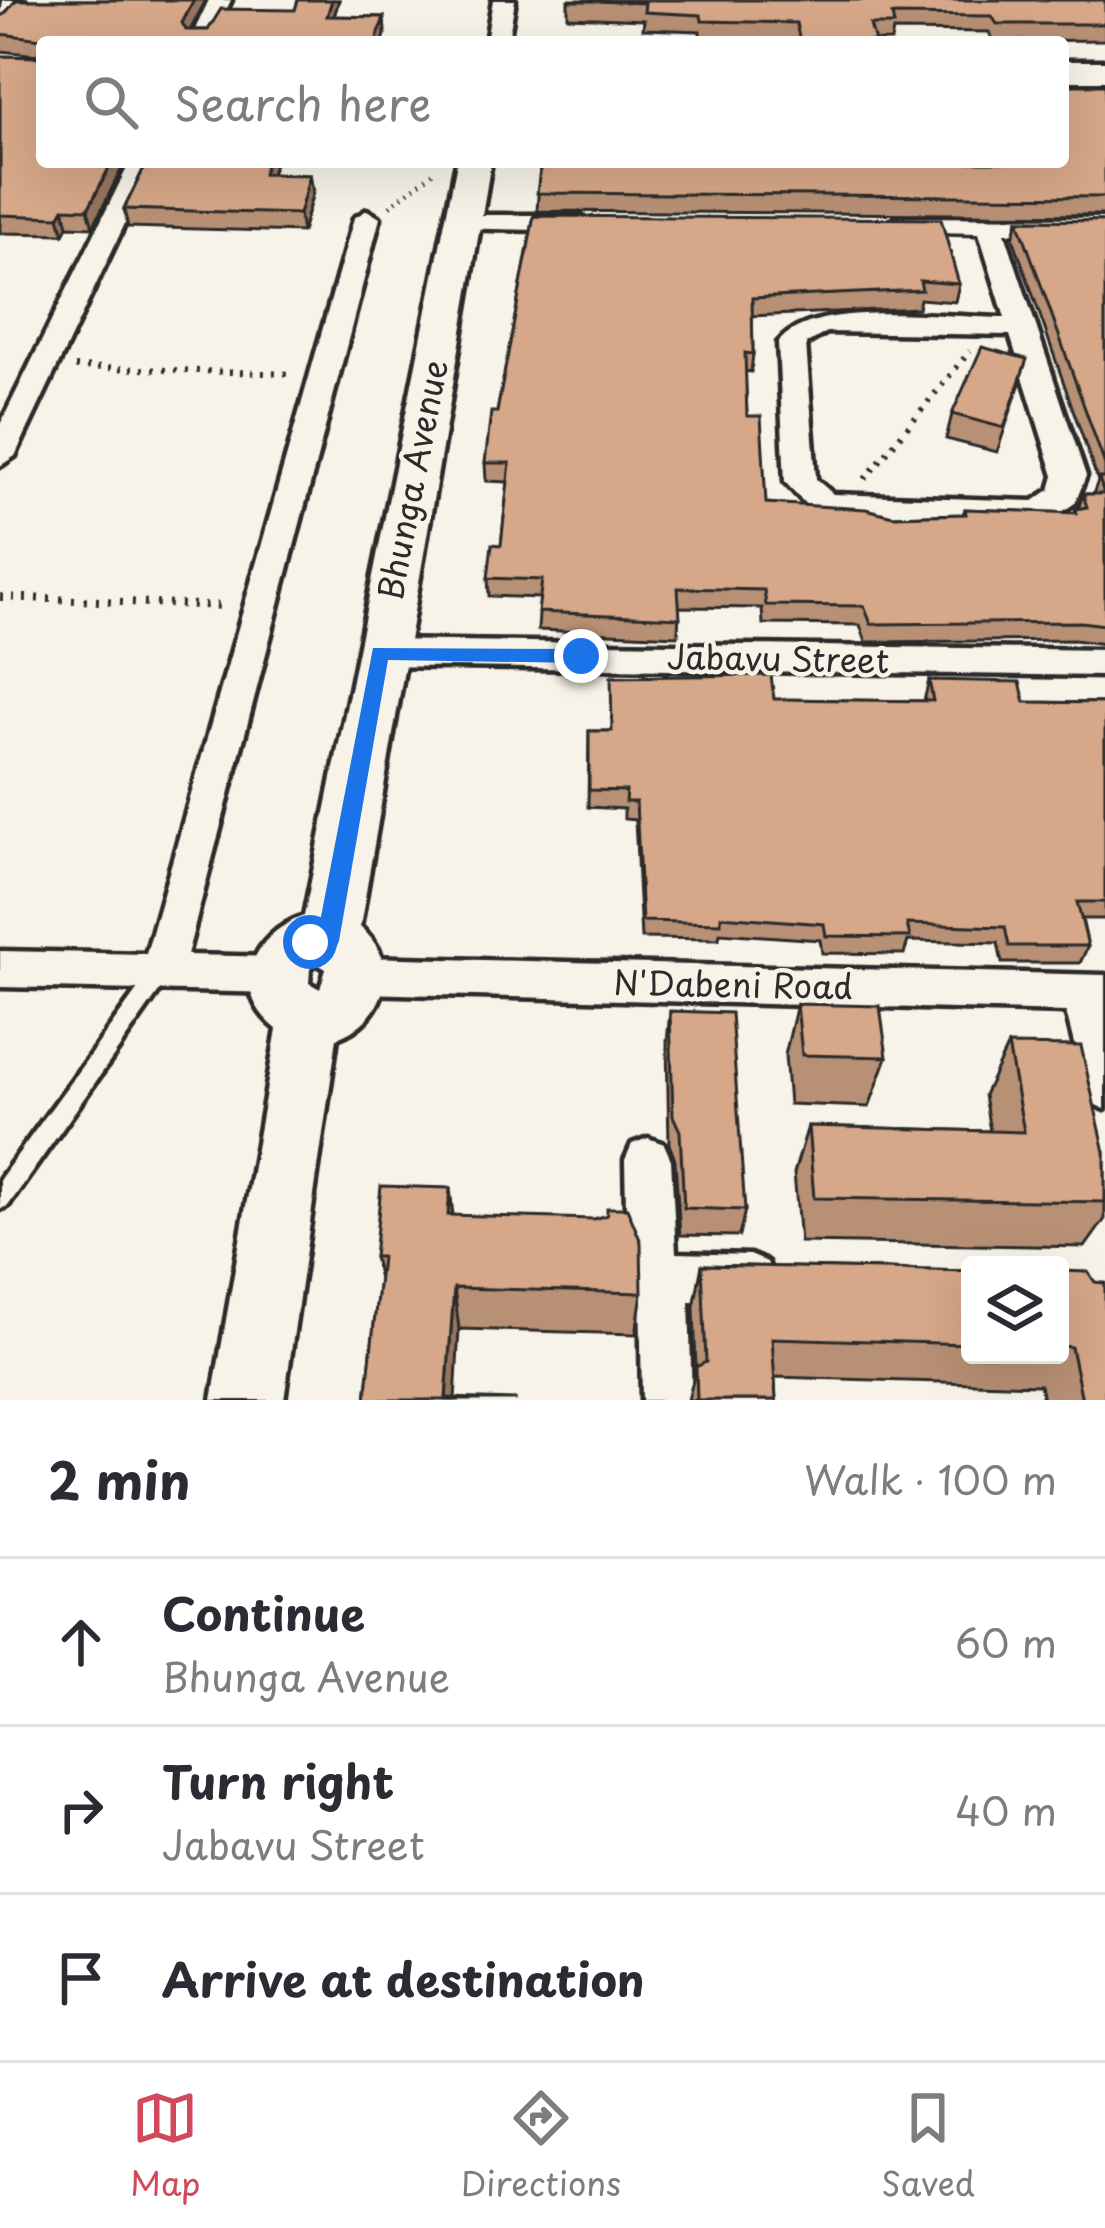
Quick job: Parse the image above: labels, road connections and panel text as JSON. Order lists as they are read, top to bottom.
{
  "streets": {
    "street": ["Bhunga Avenue", "Jabavu Street", "N'Dabeni Road"]
  },
  "crossings": [
    ["Bhunga Avenue", "Jabavu Street"],
    ["Bhunga Avenue", "N'Dabeni Road"]
  ],
  "page": {
    "search": "Search here",
    "heading": ["2 min", "Walk · 100 m"],
    "list": [
      ["Continue", "Bhunga Avenue", "60 m"],
      ["Turn right", "Jabavu Street", "40 m"],
      "Arrive at destination"
    ],
    "nav": ["Map", "Directions", "Saved"]
  }
}
